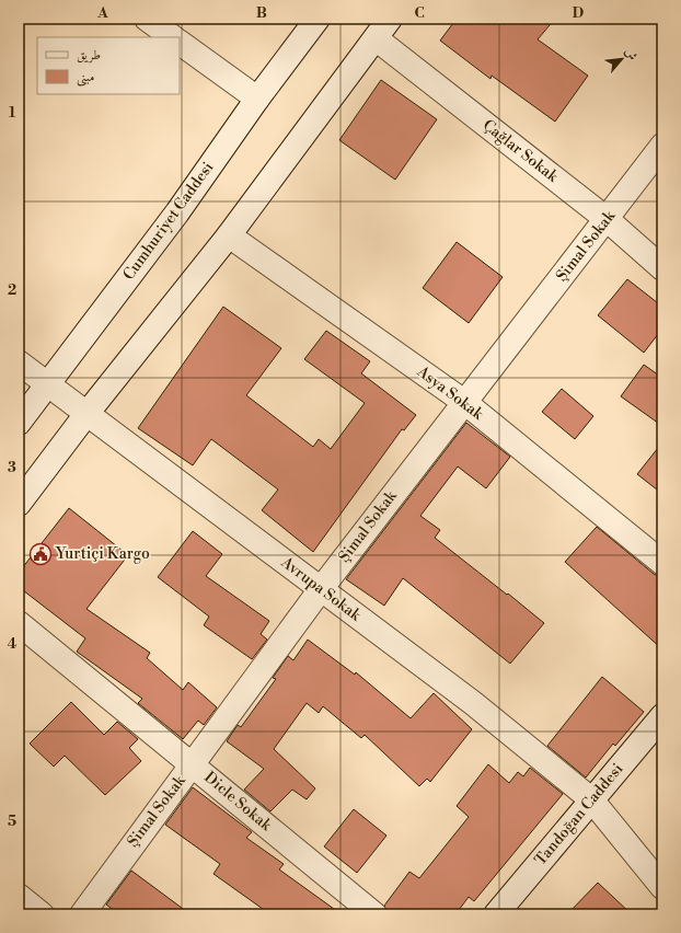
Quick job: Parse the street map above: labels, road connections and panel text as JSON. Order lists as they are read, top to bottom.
{
  "streets": {
    "street": [
      "Çağlar Sokak",
      "Cumhuriyet Caddesi",
      "Şimal Sokak",
      "Asya Sokak",
      "Avrupa Sokak",
      "Dicle Sokak",
      "Tandoğan Caddesi"
    ]
  },
  "crossings": [
    ["Çağlar Sokak", "Şimal Sokak"],
    ["Cumhuriyet Caddesi", "Avrupa Sokak"],
    ["Şimal Sokak", "Asya Sokak"],
    ["Şimal Sokak", "Avrupa Sokak"],
    ["Şimal Sokak", "Dicle Sokak"],
    ["Avrupa Sokak", "Tandoğan Caddesi"]
  ],
  "places": {
    "public building": ["Yurtiçi Kargo"]
  },
  "legend": ["طريق", "مبنى"],
  "north": "top right",
  "grid": {
    "columns": [
      "A",
      "B",
      "C",
      "D"
    ],
    "rows": [
      "1",
      "2",
      "3",
      "4",
      "5"
    ]
  }
}
